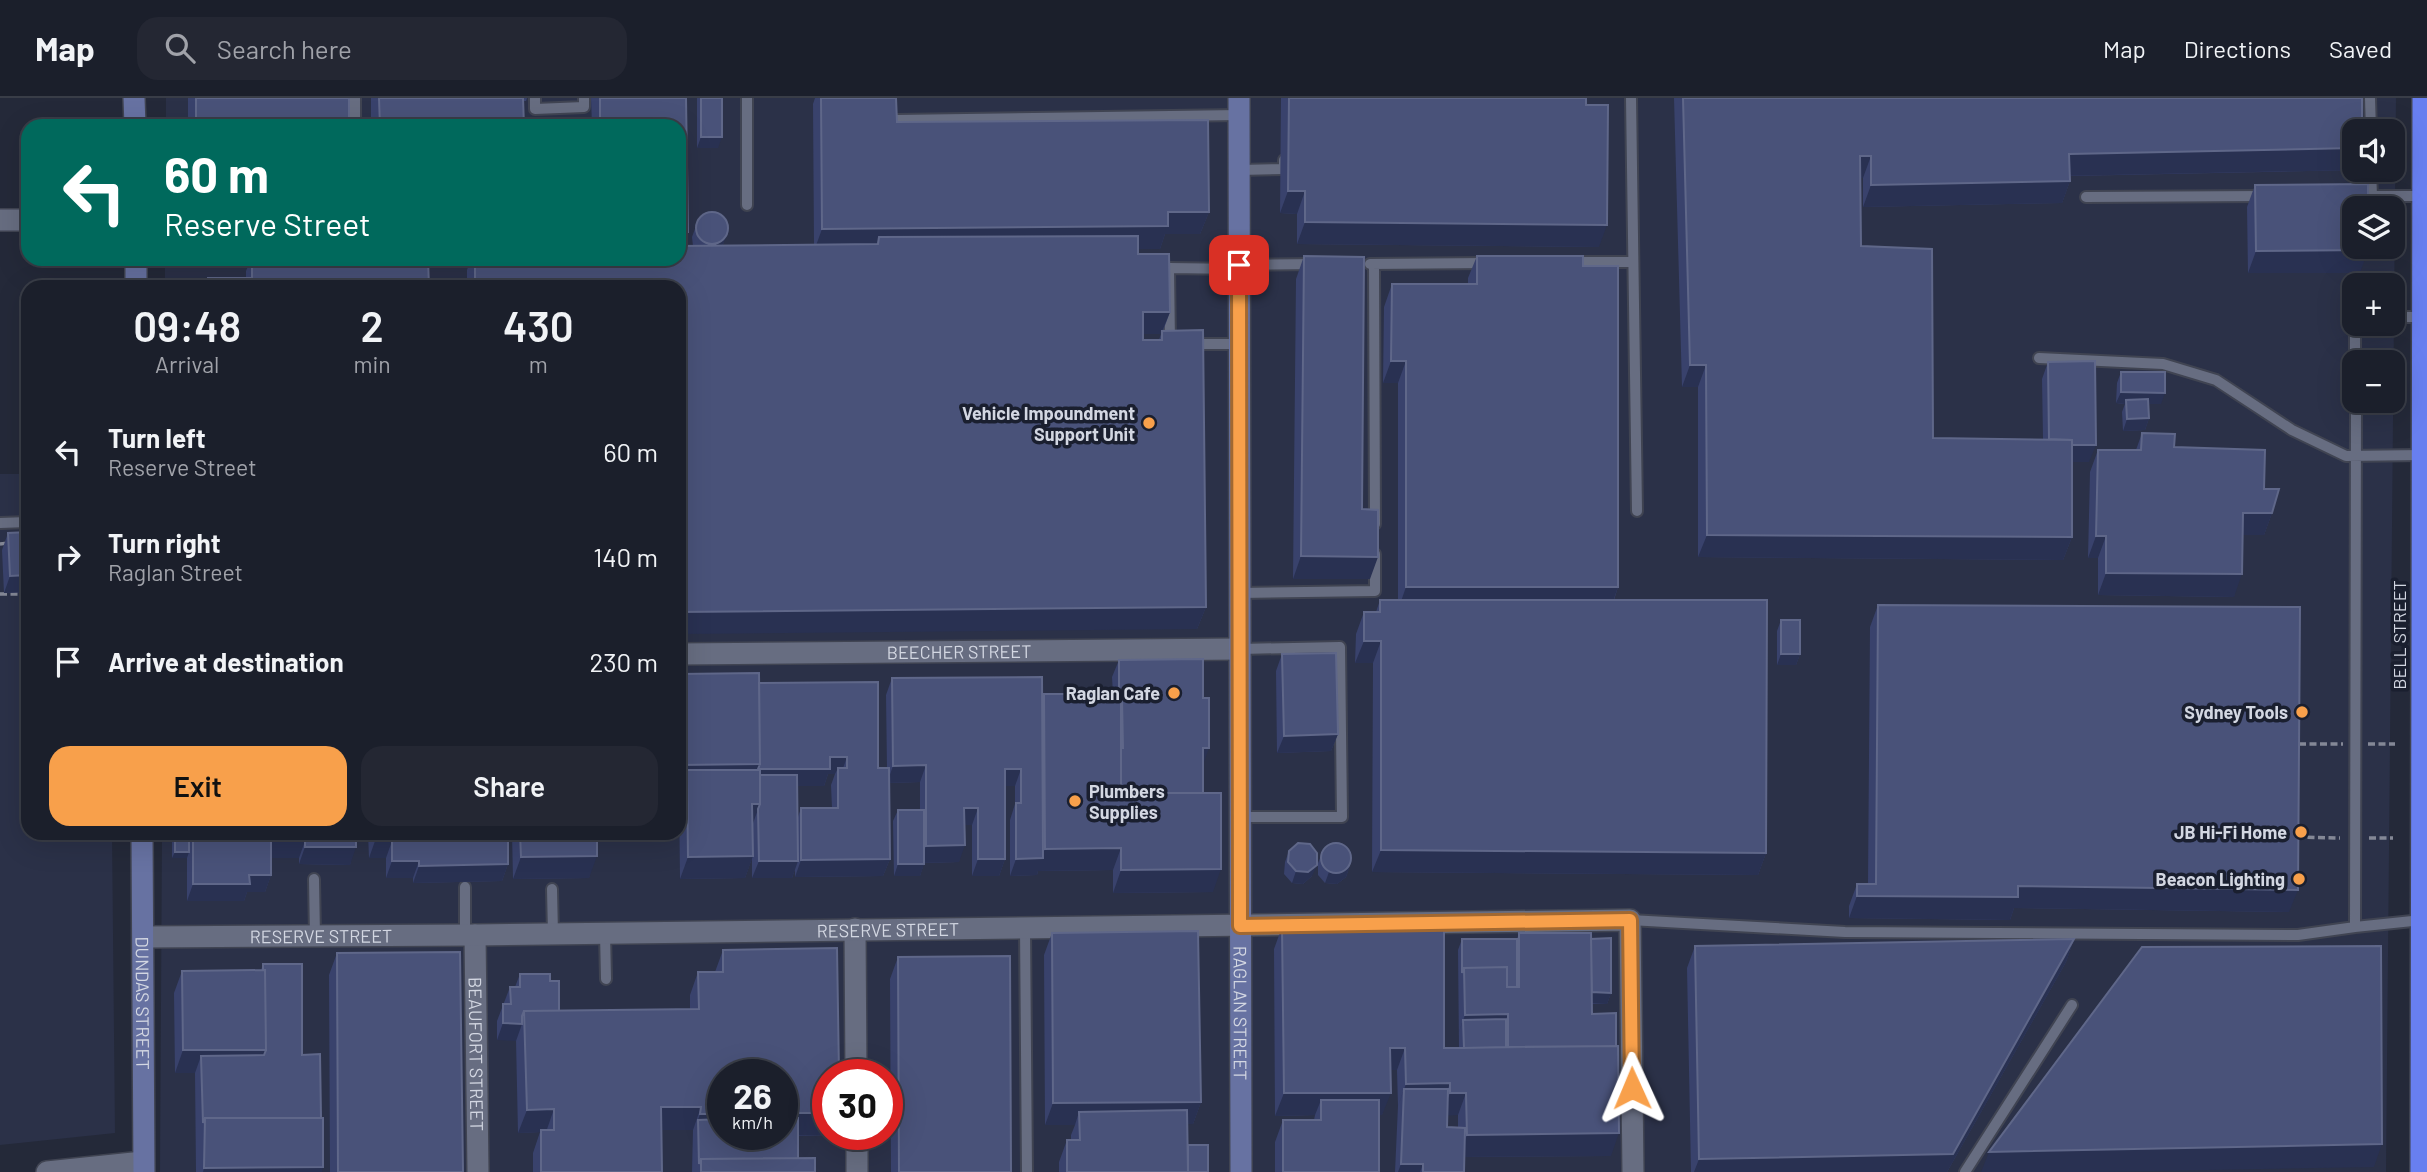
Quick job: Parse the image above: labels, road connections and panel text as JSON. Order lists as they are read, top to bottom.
{
  "streets": {
    "highway": ["BELL STREET"],
    "street": [
      "BEECHER STREET",
      "RESERVE STREET",
      "DUNDAS STREET",
      "RAGLAN STREET",
      "BEAUFORT STREET"
    ]
  },
  "crossings": [
    ["BEECHER STREET", "RAGLAN STREET"],
    ["RESERVE STREET", "DUNDAS STREET"],
    ["RESERVE STREET", "RAGLAN STREET"],
    ["RESERVE STREET", "BEAUFORT STREET"]
  ],
  "places": [
    "Vehicle Impoundment Support Unit",
    "Raglan Cafe",
    "Sydney Tools",
    "Plumbers Supplies",
    "JB Hi-Fi Home",
    "Beacon Lighting"
  ],
  "page": {
    "header": "Map",
    "search": "Search here",
    "nav": ["Map", "Directions", "Saved"],
    "map_buttons": ["+", "−"],
    "turn": ["60 m", "Reserve Street"],
    "eta": [
      "09:48",
      "Arrival",
      "2",
      "min",
      "430",
      "m"
    ],
    "list": [
      {
        "name": "Turn left",
        "note": "Reserve Street",
        "value": "60 m"
      },
      {
        "name": "Turn right",
        "note": "Raglan Street",
        "value": "140 m"
      },
      {
        "name": "Arrive at destination",
        "value": "230 m"
      }
    ],
    "buttons": ["Exit", "Share"],
    "speed": "26 km/h",
    "limit": "30"
  }
}
